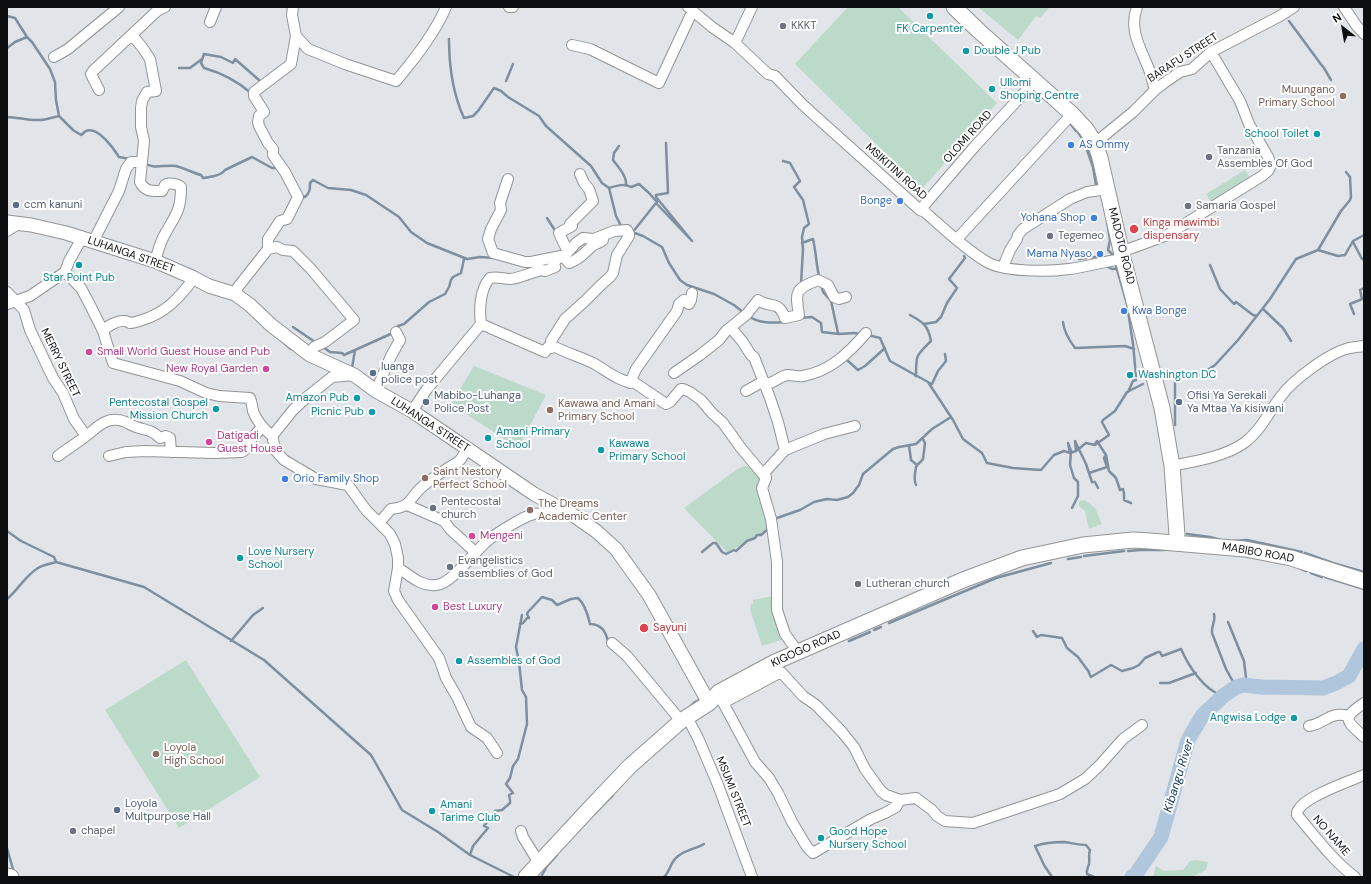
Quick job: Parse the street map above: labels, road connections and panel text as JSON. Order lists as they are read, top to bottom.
{
  "streets": {
    "main road": ["MADOTO ROAD", "MABIBO ROAD", "KIGOGO ROAD"],
    "street": [
      "BARAFU STREET",
      "OLOMI ROAD",
      "MSIKITINI ROAD",
      "LUHANGA STREET",
      "MERRY STREET",
      "MSUMI STREET",
      "NO NAME"
    ]
  },
  "crossings": [
    ["BARAFU STREET", "MSIKITINI ROAD"],
    ["BARAFU STREET", "MADOTO ROAD"],
    ["OLOMI ROAD", "MSIKITINI ROAD"],
    ["OLOMI ROAD", "MADOTO ROAD"],
    ["MSIKITINI ROAD", "MADOTO ROAD"],
    ["MADOTO ROAD", "MABIBO ROAD"],
    ["LUHANGA STREET", "KIGOGO ROAD"],
    ["MABIBO ROAD", "KIGOGO ROAD"],
    ["KIGOGO ROAD", "MSUMI STREET"]
  ],
  "water": ["Kibangu River"],
  "places": [
    "FK Carpenter",
    "KKKT",
    "Double J Pub",
    "Ullomi Shoping Centre",
    "Muungano Primary School",
    "School Toilet",
    "AS Ommy",
    "Tanzania Assembles Of God",
    "Bonge",
    "ccm kanuni",
    "Samaria Gospel",
    "Yohana Shop",
    "Kinga mawimbi dispensary",
    "Tegemeo",
    "Mama Nyaso",
    "Star Point Pub",
    "Kwa Bonge",
    "Small World Guest House and Pub",
    "New Royal Garden",
    "luanga police post",
    "Washington DC",
    "Amazon Pub",
    "Mabibo-Luhanga Police Post",
    "Ofisi Ya Serekali Ya Mtaa Ya kisiwani",
    "Pentecostal Gospel Mission Church",
    "Kawawa and Amani Primary School",
    "Picnic Pub",
    "Amani Primary School",
    "Datigadi Guest House",
    "Kawawa Primary School",
    "Saint Nestory Perfect School",
    "Orio Family Shop",
    "Pentecostal church",
    "The Dreams Academic Center",
    "Mengeni",
    "Love Nursery School",
    "Evangelistics assemblies of God",
    "Lutheran church",
    "Best Luxury",
    "Sayuni",
    "Assembles of God",
    "Angwisa Lodge",
    "Loyola High School",
    "Loyola Multpurpose Hall",
    "Amani Tarime Club",
    "chapel",
    "Good Hope Nursery School"
  ],
  "north": "top left"
}
